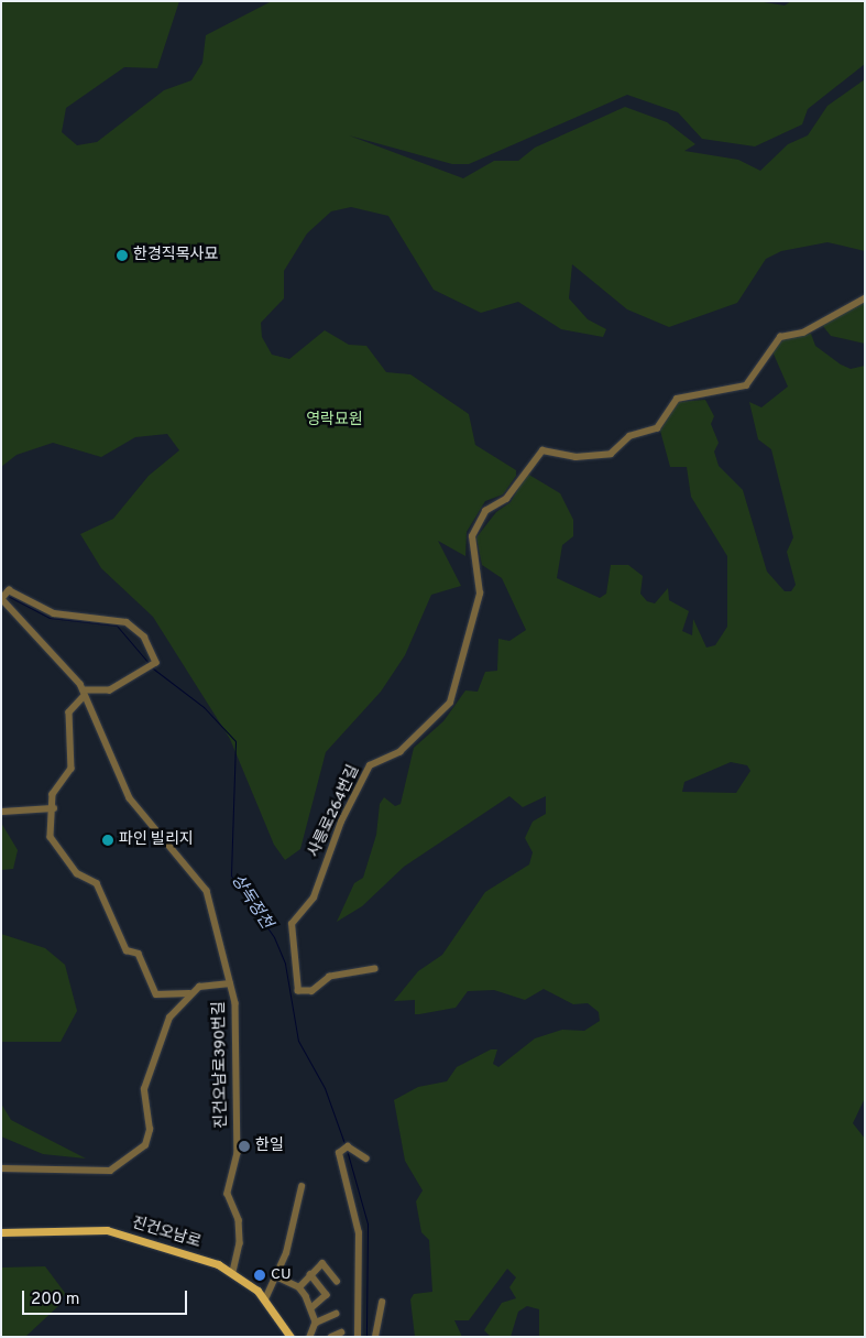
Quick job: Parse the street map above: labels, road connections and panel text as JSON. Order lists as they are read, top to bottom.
{
  "streets": {
    "main road": ["진건오남로"],
    "street": ["사릉로264번길", "진건오남로390번길"]
  },
  "crossings": [
    ["진건오남로390번길", "진건오남로"]
  ],
  "water": ["상독정천"],
  "parks": ["영락묘원"],
  "places": [
    "한경직목사묘",
    "파인 빌리지",
    "한일",
    "CU"
  ],
  "scale_bar": "200 m"
}
